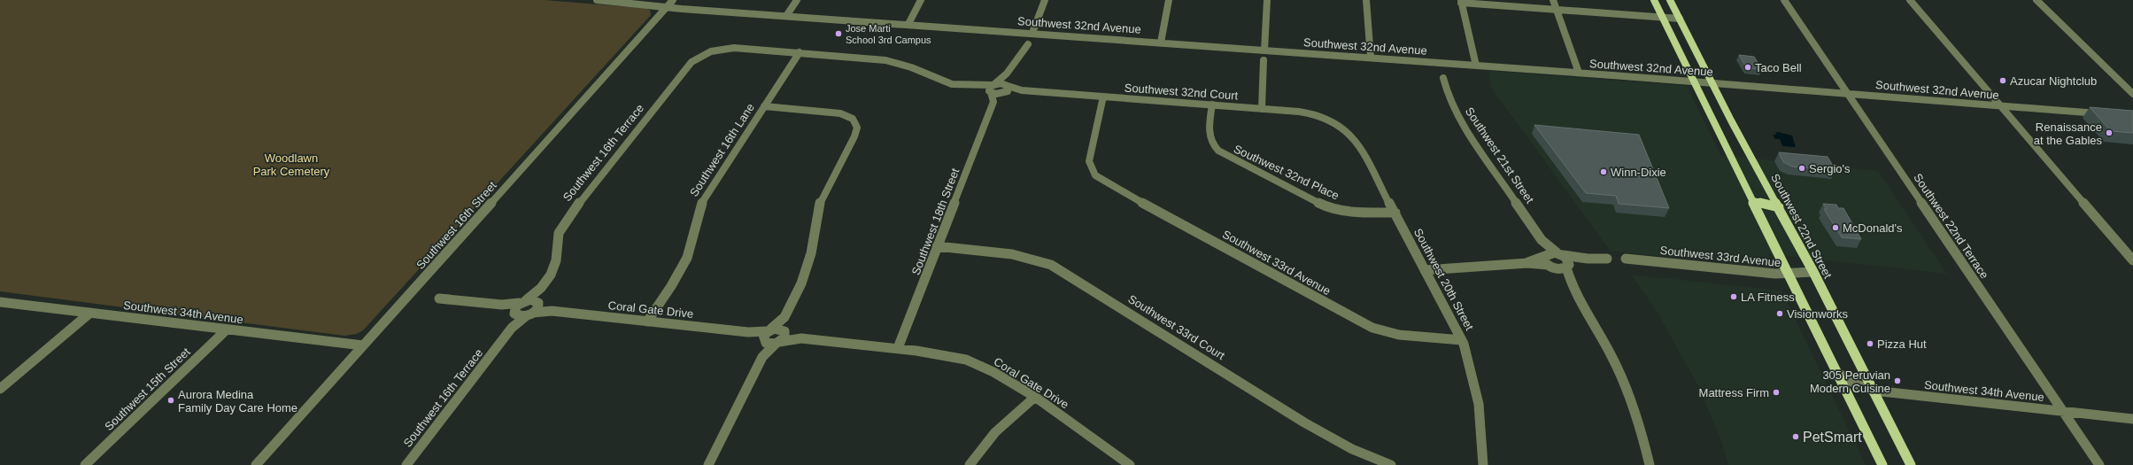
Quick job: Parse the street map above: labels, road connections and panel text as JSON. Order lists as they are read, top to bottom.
{
  "streets": {
    "main road": ["Southwest 22nd Street"],
    "street": [
      "Southwest 32nd Avenue",
      "Southwest 32nd Court",
      "Southwest 16th Lane",
      "Southwest 16th Terrace",
      "Southwest 21st Street",
      "Southwest 32nd Place",
      "Southwest 18th Street",
      "Southwest 16th Street",
      "Southwest 22nd Terrace",
      "Southwest 33rd Avenue",
      "Southwest 20th Street",
      "Coral Gate Drive",
      "Southwest 34th Avenue",
      "Southwest 33rd Court",
      "Southwest 15th Street"
    ]
  },
  "crossings": [
    ["Southwest 32nd Avenue", "Southwest 16th Street"],
    ["Southwest 32nd Avenue", "Southwest 22nd Street"],
    ["Southwest 32nd Avenue", "Southwest 22nd Terrace"],
    ["Southwest 32nd Court", "Southwest 32nd Place"],
    ["Southwest 32nd Court", "Southwest 18th Street"],
    ["Southwest 32nd Court", "Southwest 33rd Avenue"],
    ["Southwest 32nd Court", "Southwest 20th Street"],
    ["Southwest 16th Lane", "Southwest 16th Terrace"],
    ["Southwest 16th Lane", "Coral Gate Drive"],
    ["Southwest 16th Terrace", "Coral Gate Drive"],
    ["Southwest 32nd Place", "Southwest 20th Street"],
    ["Southwest 18th Street", "Coral Gate Drive"],
    ["Southwest 18th Street", "Southwest 33rd Court"],
    ["Southwest 16th Street", "Southwest 34th Avenue"],
    ["Southwest 22nd Street", "Southwest 33rd Avenue"],
    ["Southwest 22nd Street", "Southwest 34th Avenue"],
    ["Southwest 22nd Terrace", "Southwest 34th Avenue"],
    ["Southwest 33rd Avenue", "Southwest 20th Street"],
    ["Southwest 34th Avenue", "Southwest 15th Street"]
  ],
  "parks": ["Woodlawn Park Cemetery"],
  "places": [
    "Jose Marti School 3rd Campus",
    "Taco Bell",
    "Azucar Nightclub",
    "Renaissance at the Gables",
    "Sergio's",
    "Winn-Dixie",
    "McDonald's",
    "LA Fitness",
    "Visionworks",
    "Pizza Hut",
    "305 Peruvian Modern Cuisine",
    "Mattress Firm",
    "Aurora Medina Family Day Care Home",
    "PetSmart"
  ]
}
